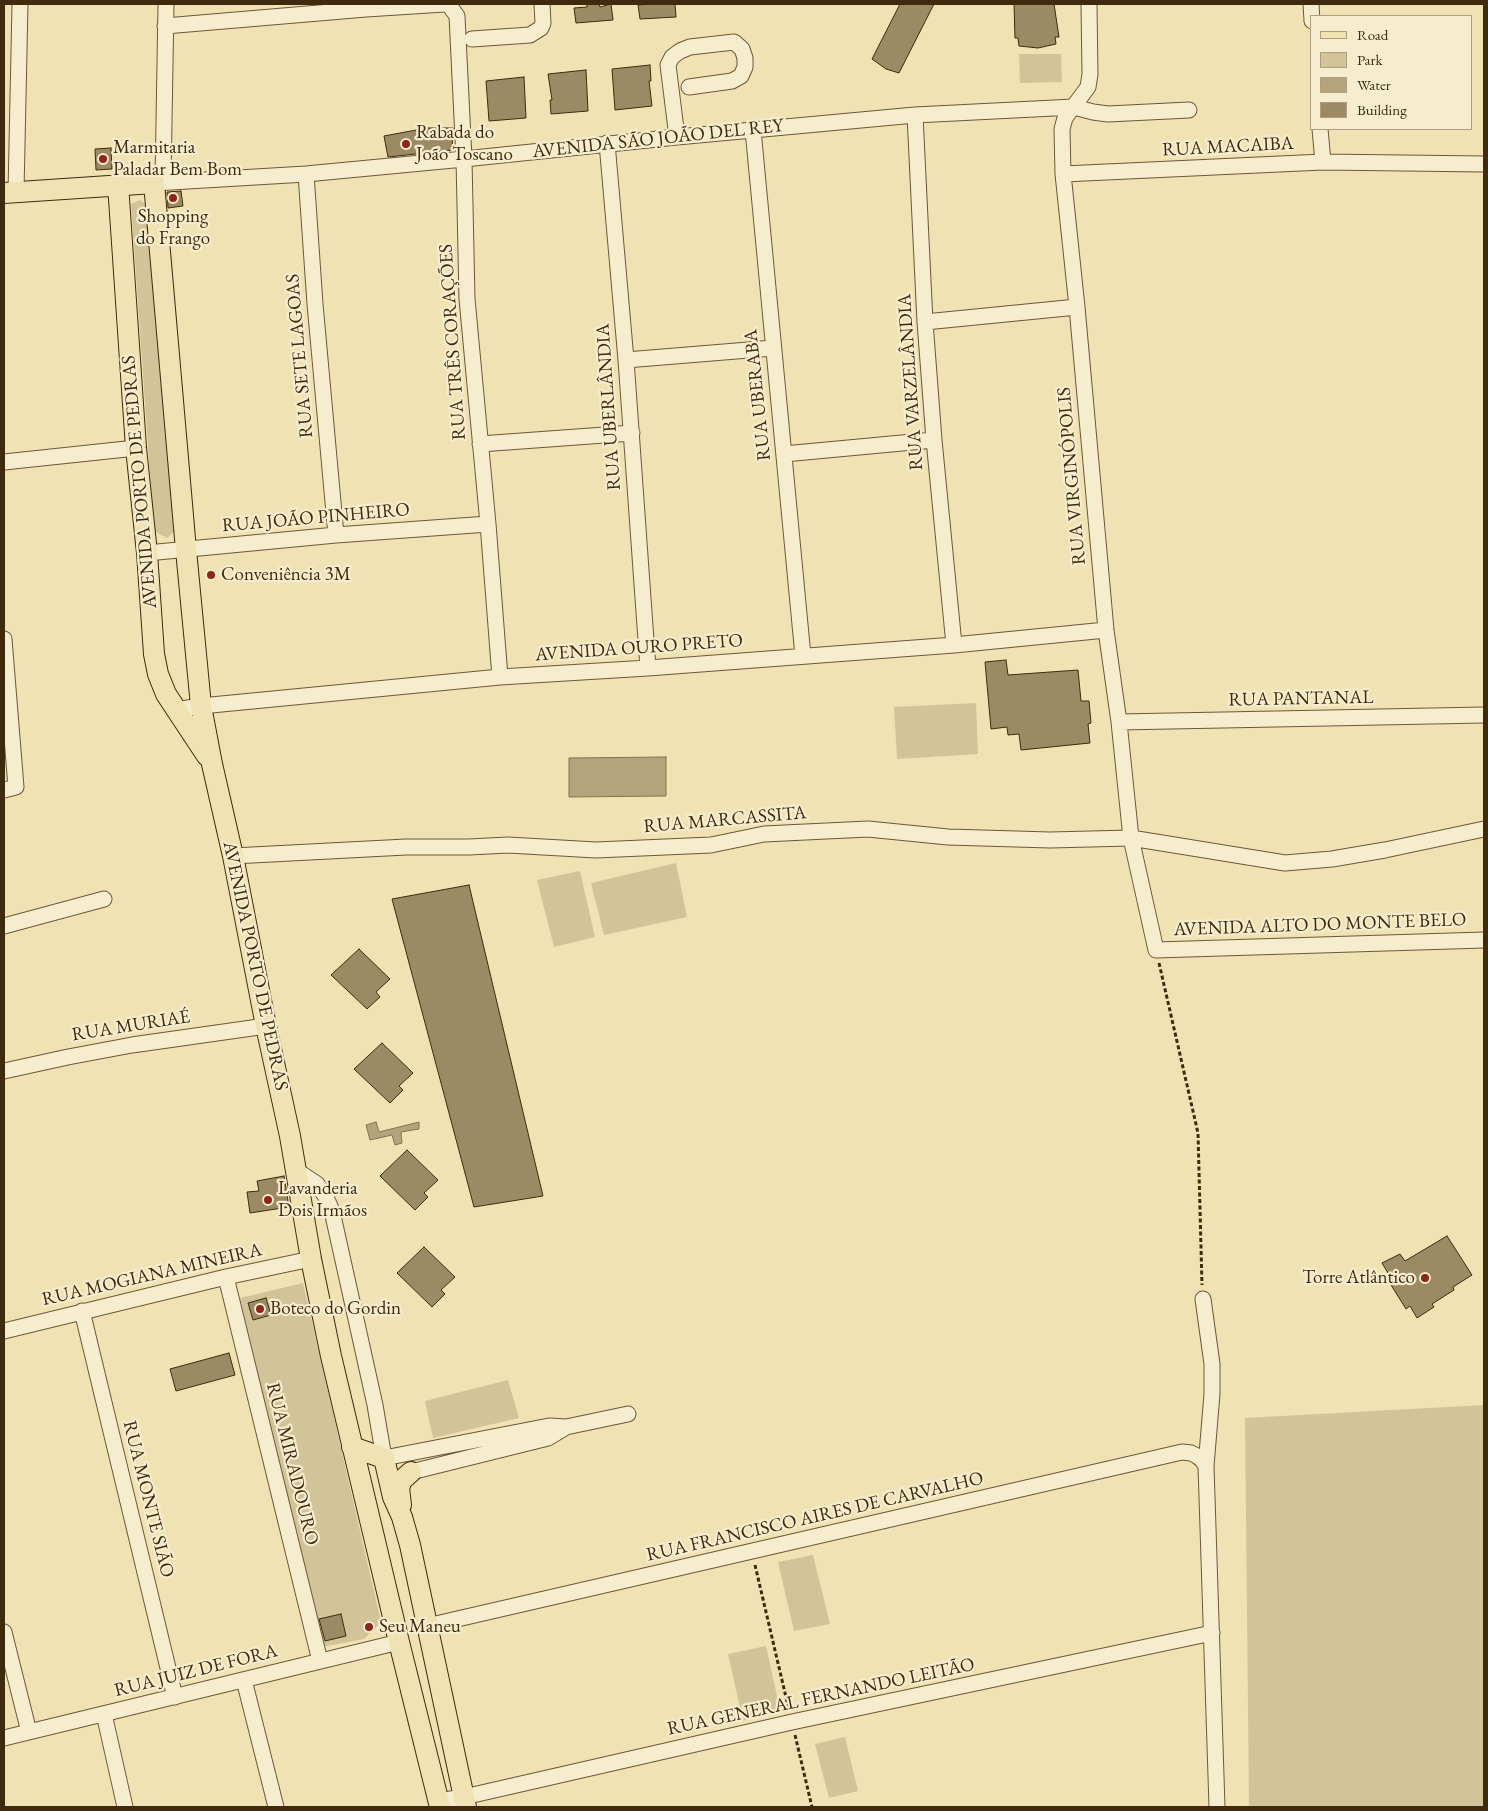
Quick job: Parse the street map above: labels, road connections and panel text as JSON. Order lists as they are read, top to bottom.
{
  "streets": {
    "main road": ["AVENIDA SÃO JOÃO DEL REY", "AVENIDA PORTO DE PEDRAS"],
    "street": [
      "RUA MACAIBA",
      "RUA TRÊS CORAÇÕES",
      "RUA SETE LAGOAS",
      "RUA VARZELÂNDIA",
      "RUA UBERABA",
      "RUA UBERLÂNDIA",
      "RUA VIRGINÓPOLIS",
      "RUA JOÃO PINHEIRO",
      "AVENIDA OURO PRETO",
      "RUA PANTANAL",
      "RUA MARCASSITA",
      "AVENIDA ALTO DO MONTE BELO",
      "RUA MURIAÉ",
      "RUA MOGIANA MINEIRA",
      "RUA MIRADOURO",
      "RUA MONTE SIÃO",
      "RUA FRANCISCO AIRES DE CARVALHO",
      "RUA JUIZ DE FORA",
      "RUA GENERAL FERNANDO LEITÃO"
    ]
  },
  "crossings": [
    ["AVENIDA SÃO JOÃO DEL REY", "RUA TRÊS CORAÇÕES"],
    ["AVENIDA SÃO JOÃO DEL REY", "RUA SETE LAGOAS"],
    ["AVENIDA SÃO JOÃO DEL REY", "RUA VARZELÂNDIA"],
    ["AVENIDA SÃO JOÃO DEL REY", "RUA UBERABA"],
    ["AVENIDA SÃO JOÃO DEL REY", "RUA UBERLÂNDIA"],
    ["AVENIDA SÃO JOÃO DEL REY", "RUA VIRGINÓPOLIS"],
    ["AVENIDA SÃO JOÃO DEL REY", "AVENIDA PORTO DE PEDRAS"],
    ["RUA MACAIBA", "RUA VIRGINÓPOLIS"],
    ["RUA TRÊS CORAÇÕES", "RUA JOÃO PINHEIRO"],
    ["RUA TRÊS CORAÇÕES", "AVENIDA OURO PRETO"],
    ["RUA SETE LAGOAS", "RUA JOÃO PINHEIRO"],
    ["RUA VARZELÂNDIA", "AVENIDA OURO PRETO"],
    ["RUA UBERABA", "AVENIDA OURO PRETO"],
    ["RUA UBERLÂNDIA", "AVENIDA OURO PRETO"],
    ["RUA VIRGINÓPOLIS", "AVENIDA OURO PRETO"],
    ["RUA VIRGINÓPOLIS", "RUA PANTANAL"],
    ["RUA VIRGINÓPOLIS", "RUA MARCASSITA"],
    ["RUA VIRGINÓPOLIS", "AVENIDA ALTO DO MONTE BELO"],
    ["AVENIDA PORTO DE PEDRAS", "RUA JOÃO PINHEIRO"],
    ["AVENIDA PORTO DE PEDRAS", "AVENIDA OURO PRETO"],
    ["AVENIDA PORTO DE PEDRAS", "RUA MARCASSITA"],
    ["AVENIDA PORTO DE PEDRAS", "RUA MURIAÉ"],
    ["AVENIDA PORTO DE PEDRAS", "RUA MOGIANA MINEIRA"],
    ["AVENIDA PORTO DE PEDRAS", "RUA JUIZ DE FORA"],
    ["AVENIDA PORTO DE PEDRAS", "RUA GENERAL FERNANDO LEITÃO"],
    ["RUA MOGIANA MINEIRA", "RUA MIRADOURO"],
    ["RUA MOGIANA MINEIRA", "RUA MONTE SIÃO"],
    ["RUA MIRADOURO", "RUA JUIZ DE FORA"],
    ["RUA MONTE SIÃO", "RUA JUIZ DE FORA"]
  ],
  "places": [
    "Rabada do João Toscano",
    "Marmitaria Paladar Bem Bom",
    "Shopping do Frango",
    "Conveniência 3M",
    "Lavanderia Dois Irmãos",
    "Torre Atlântico",
    "Boteco do Gordin",
    "Seu Maneu"
  ],
  "legend": [
    "Road",
    "Park",
    "Water",
    "Building"
  ]
}
